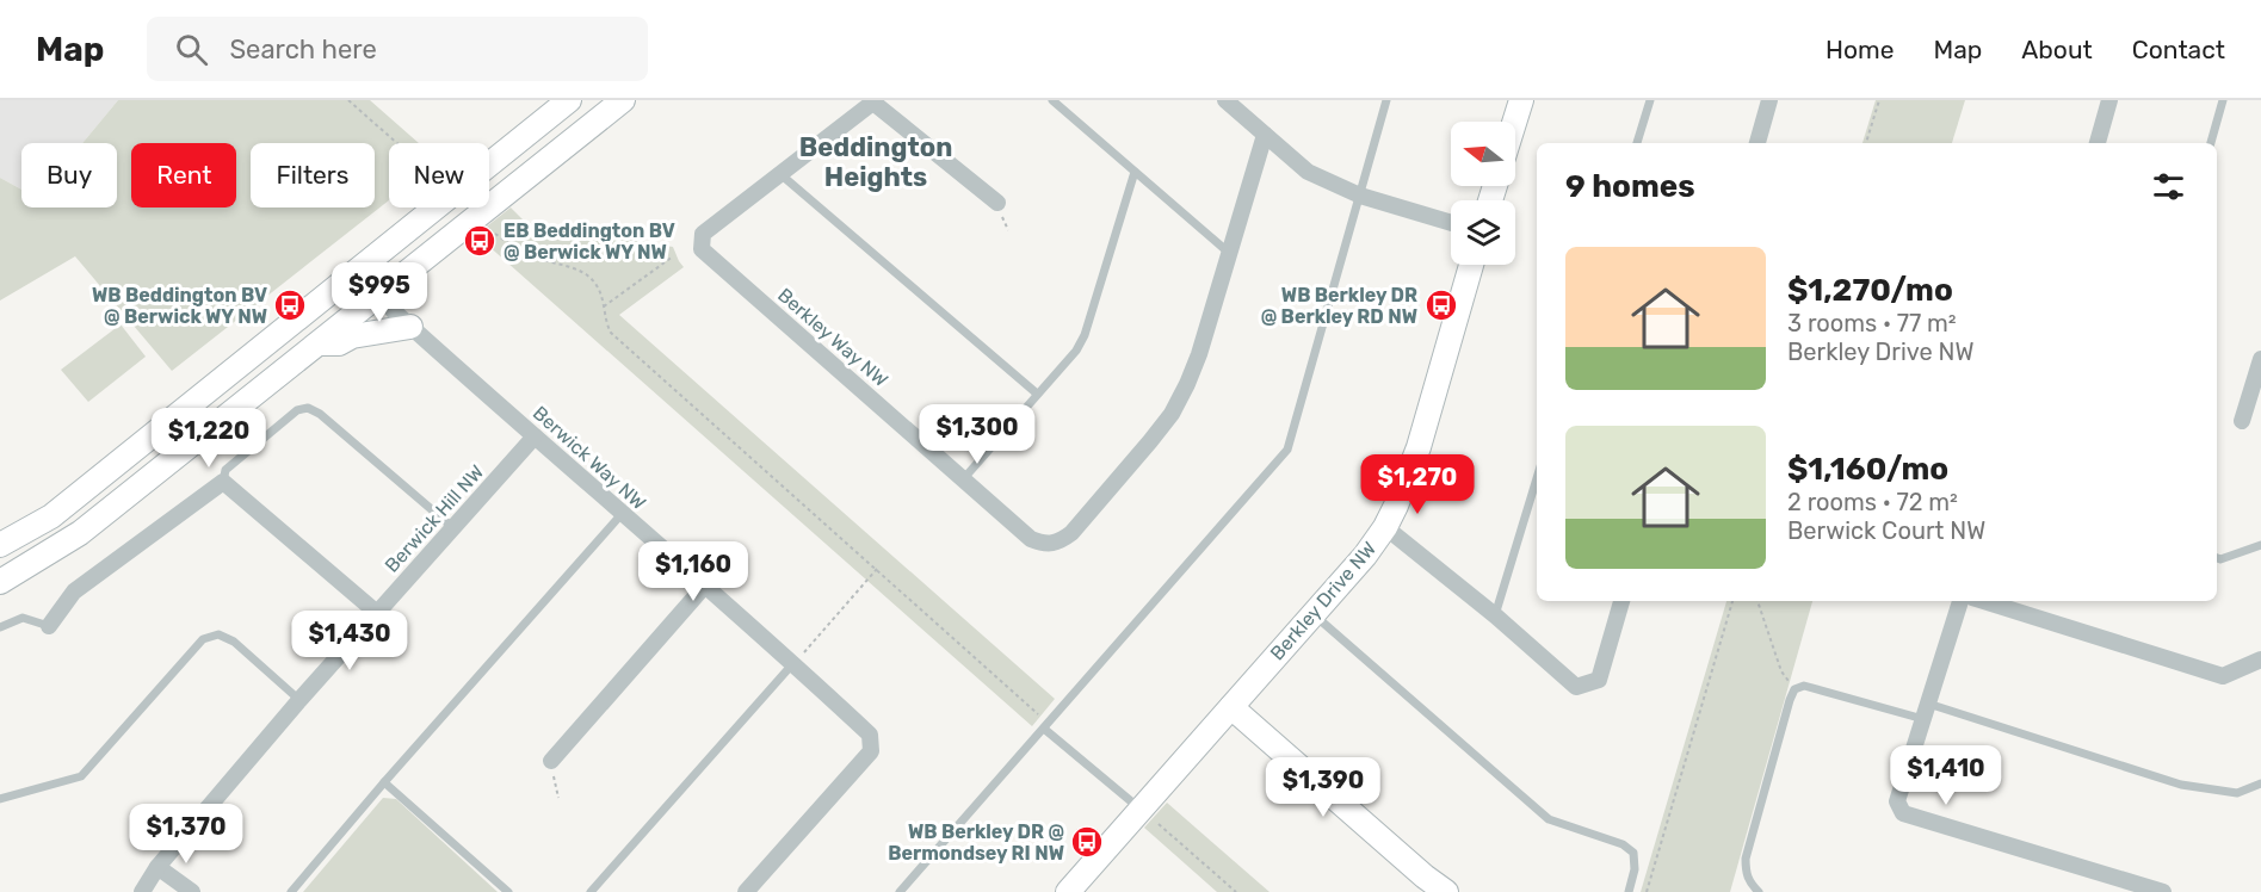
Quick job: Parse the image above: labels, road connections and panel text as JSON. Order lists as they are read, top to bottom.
{
  "streets": {
    "main road": ["Berkley Drive NW"],
    "street": ["Berkley Way NW", "Berwick Way NW", "Berwick Hill NW"]
  },
  "crossings": [
    ["Berwick Way NW", "Berwick Hill NW"]
  ],
  "districts": ["Beddington Heights"],
  "places": {
    "bus stop": [
      "EB Beddington BV @ Berwick WY NW",
      "WB Beddington BV @ Berwick WY NW",
      "WB Berkley DR @ Berkley RD NW",
      "WB Berkley DR @ Bermondsey RI NW"
    ]
  },
  "north": "left",
  "page": {
    "header": "Map",
    "search": "Search here",
    "nav": [
      "Home",
      "Map",
      "About",
      "Contact"
    ],
    "chip": [
      "Buy",
      "Rent",
      "Filters",
      "New"
    ],
    "heading": "9 homes",
    "list": [
      {
        "name": "$1,270/mo",
        "note": "3 rooms · 77 m² · Berkley Drive NW"
      },
      {
        "name": "$1,160/mo",
        "note": "2 rooms · 72 m² · Berwick Court NW"
      }
    ],
    "price": [
      "$995",
      "$1,300",
      "$1,220",
      "$1,270",
      "$1,160",
      "$1,430",
      "$1,410",
      "$1,390",
      "$1,370"
    ]
  }
}
